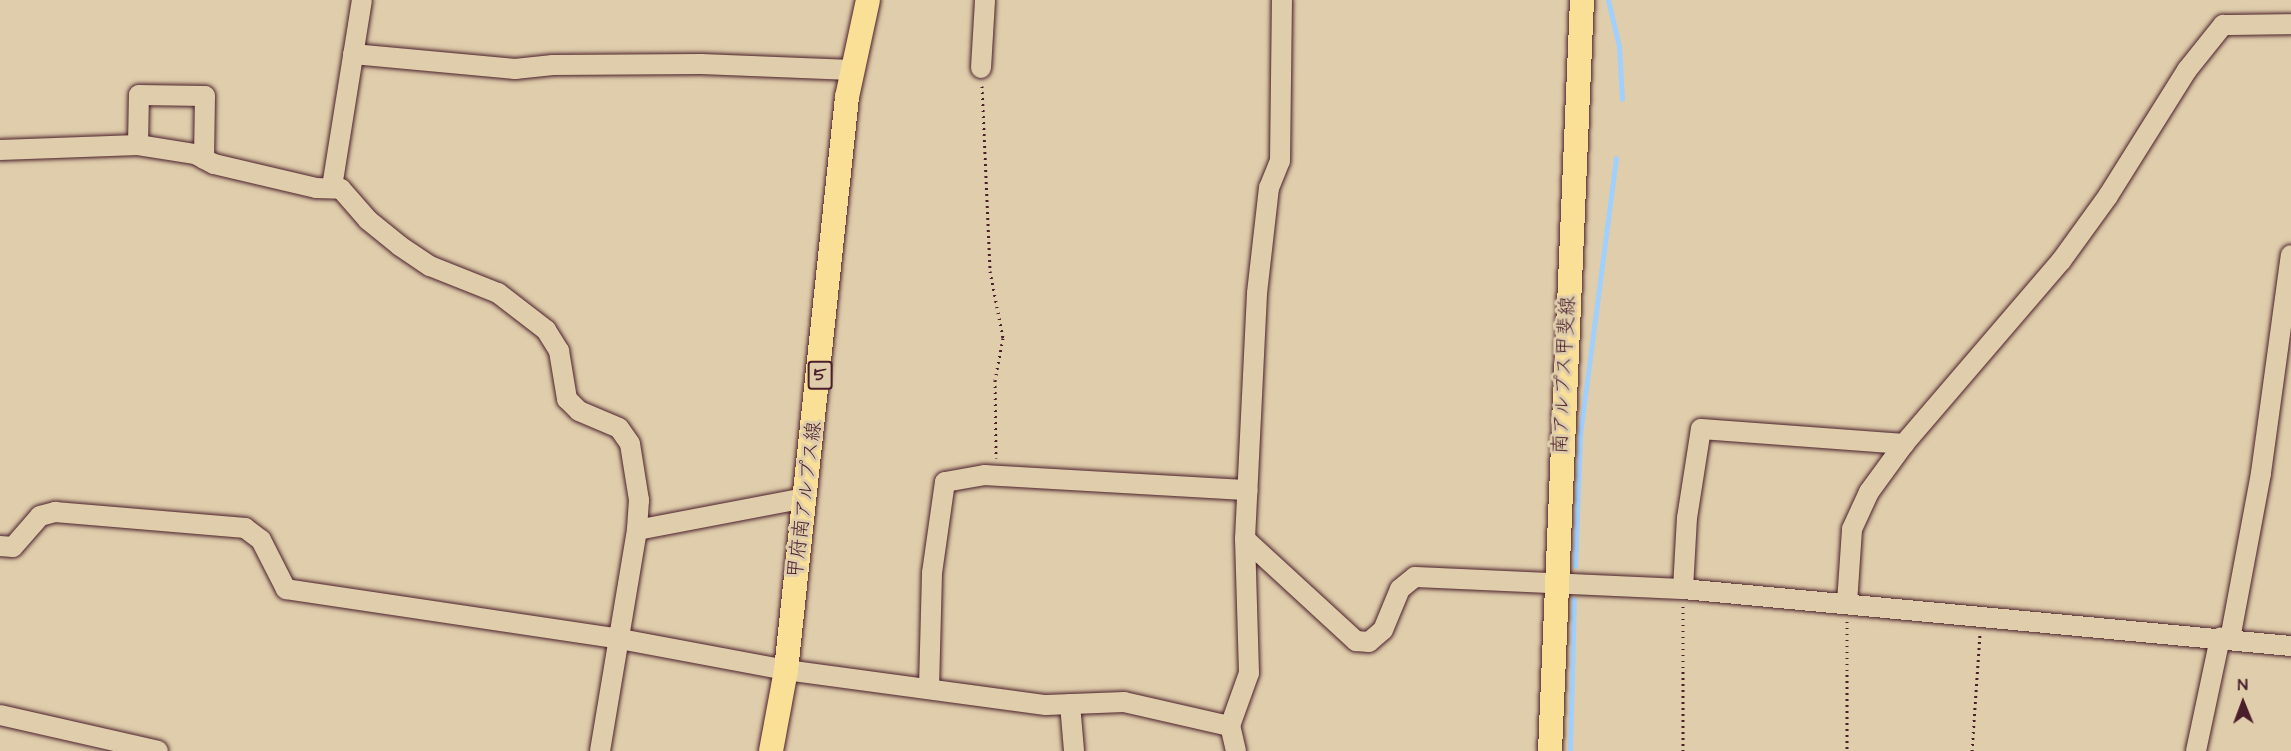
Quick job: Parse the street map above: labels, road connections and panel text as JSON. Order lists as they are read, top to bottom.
{
  "streets": {
    "main road": ["5", "南アルプス甲斐線", "甲府南アルプス線"]
  },
  "north": "top"
}
